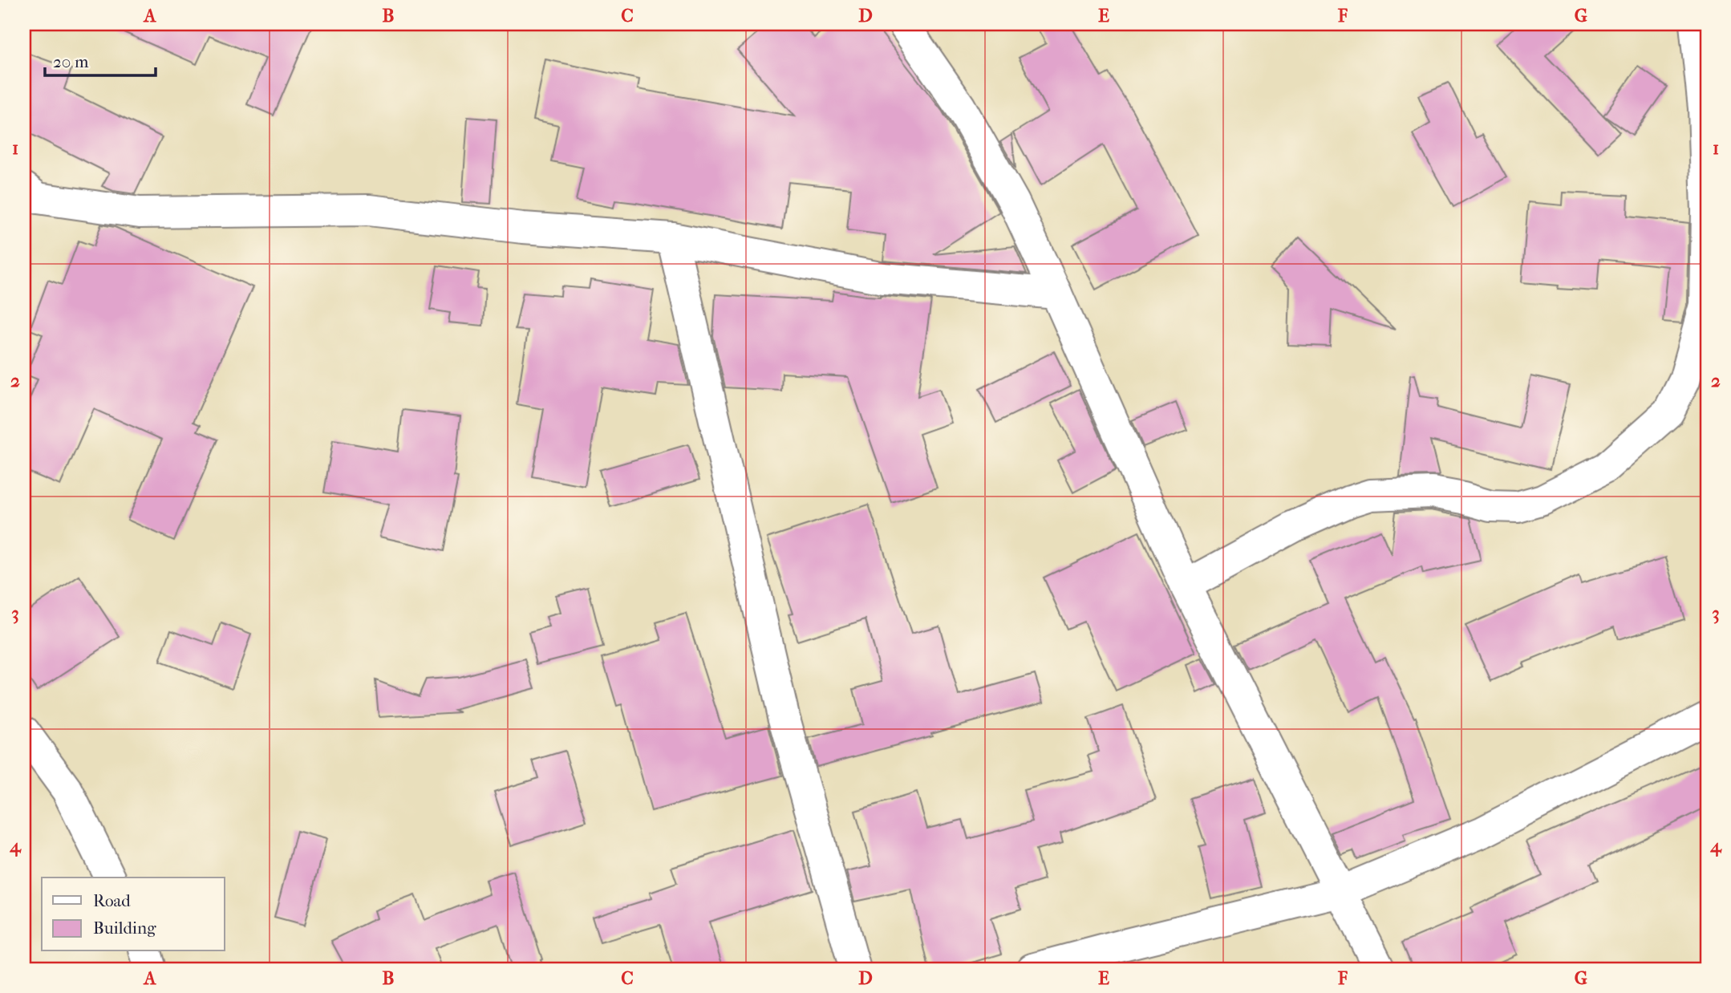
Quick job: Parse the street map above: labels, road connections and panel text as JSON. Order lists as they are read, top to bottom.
{
  "legend": ["Road", "Building"],
  "scale_bar": "20 m",
  "grid": {
    "columns": [
      "A",
      "B",
      "C",
      "D",
      "E",
      "F",
      "G"
    ],
    "rows": [
      "1",
      "2",
      "3",
      "4"
    ]
  }
}
